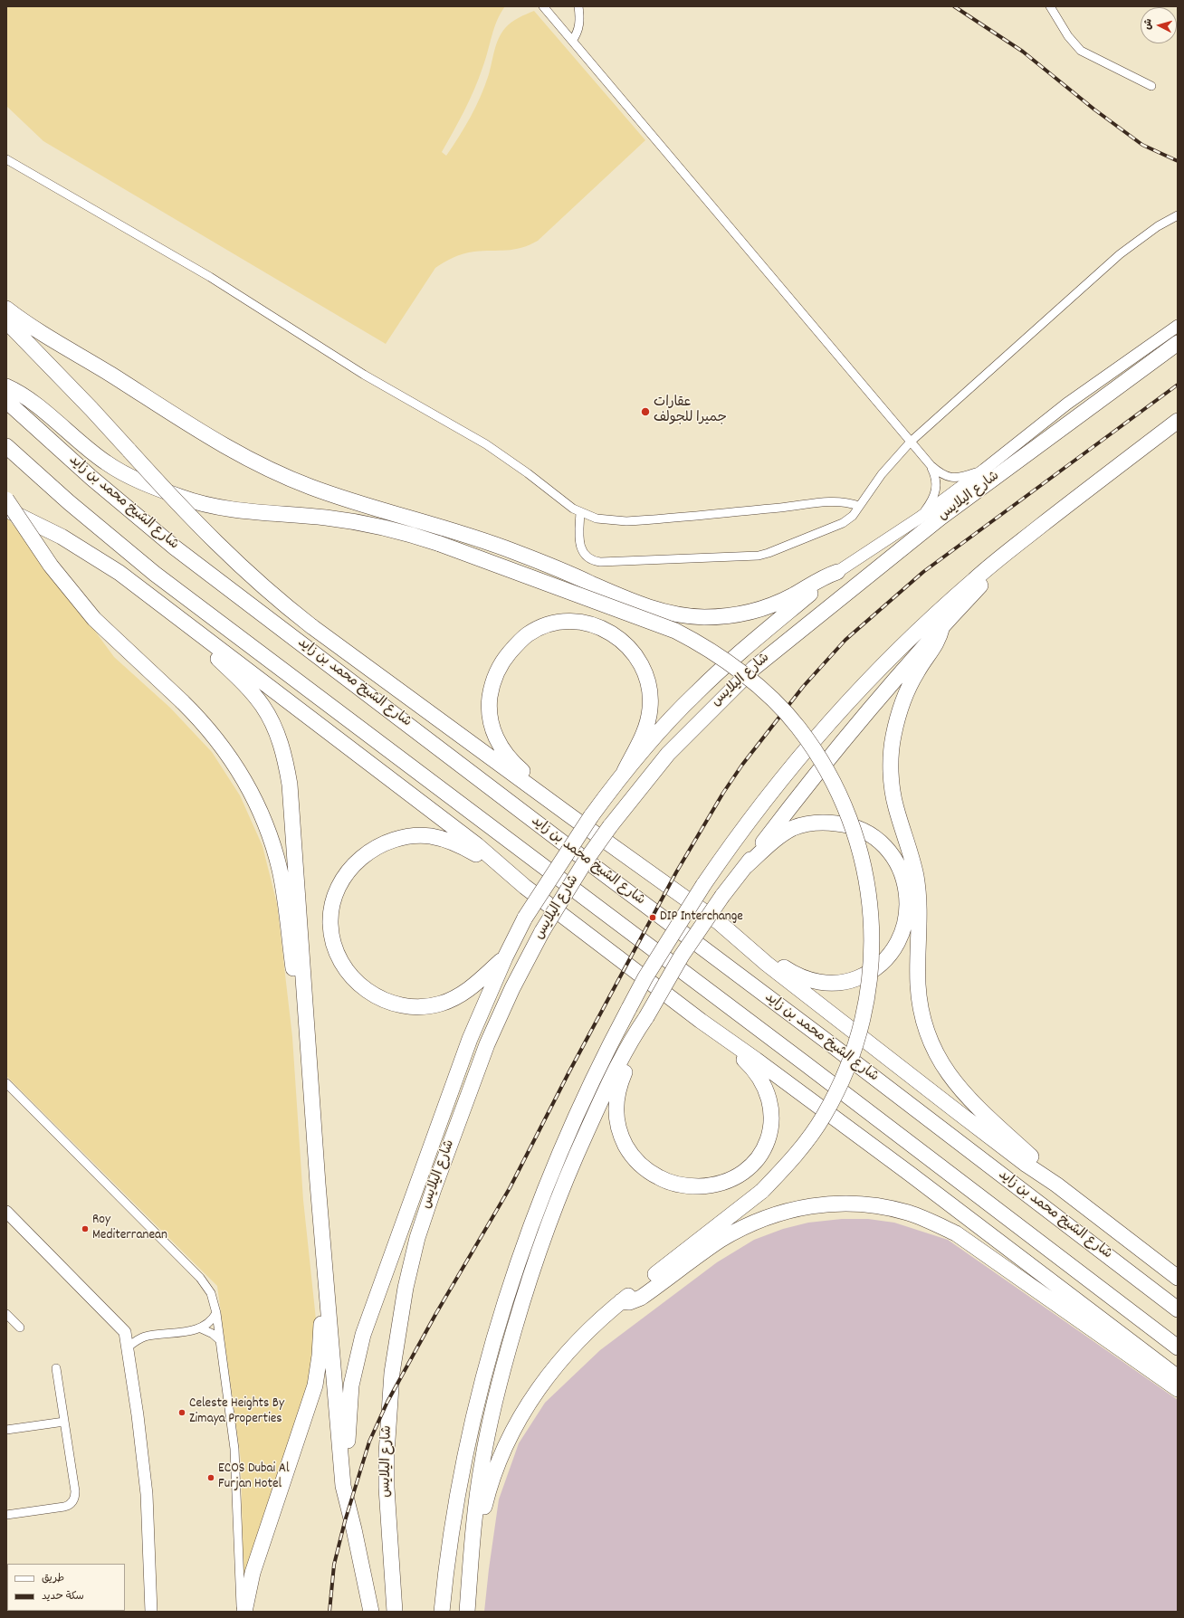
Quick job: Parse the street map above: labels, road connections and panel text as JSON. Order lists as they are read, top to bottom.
{
  "streets": {
    "highway": ["شارع اليلايس", "شارع الشيخ محمد بن زايد"]
  },
  "places": [
    "عقارات جميرا للجولف",
    "DIP Interchange",
    "Roy Mediterranean",
    "Celeste Heights By Zimaya Properties",
    "ECOS Dubai Al Furjan Hotel"
  ],
  "legend": ["طريق", "سكة حديد"],
  "north": "left"
}
